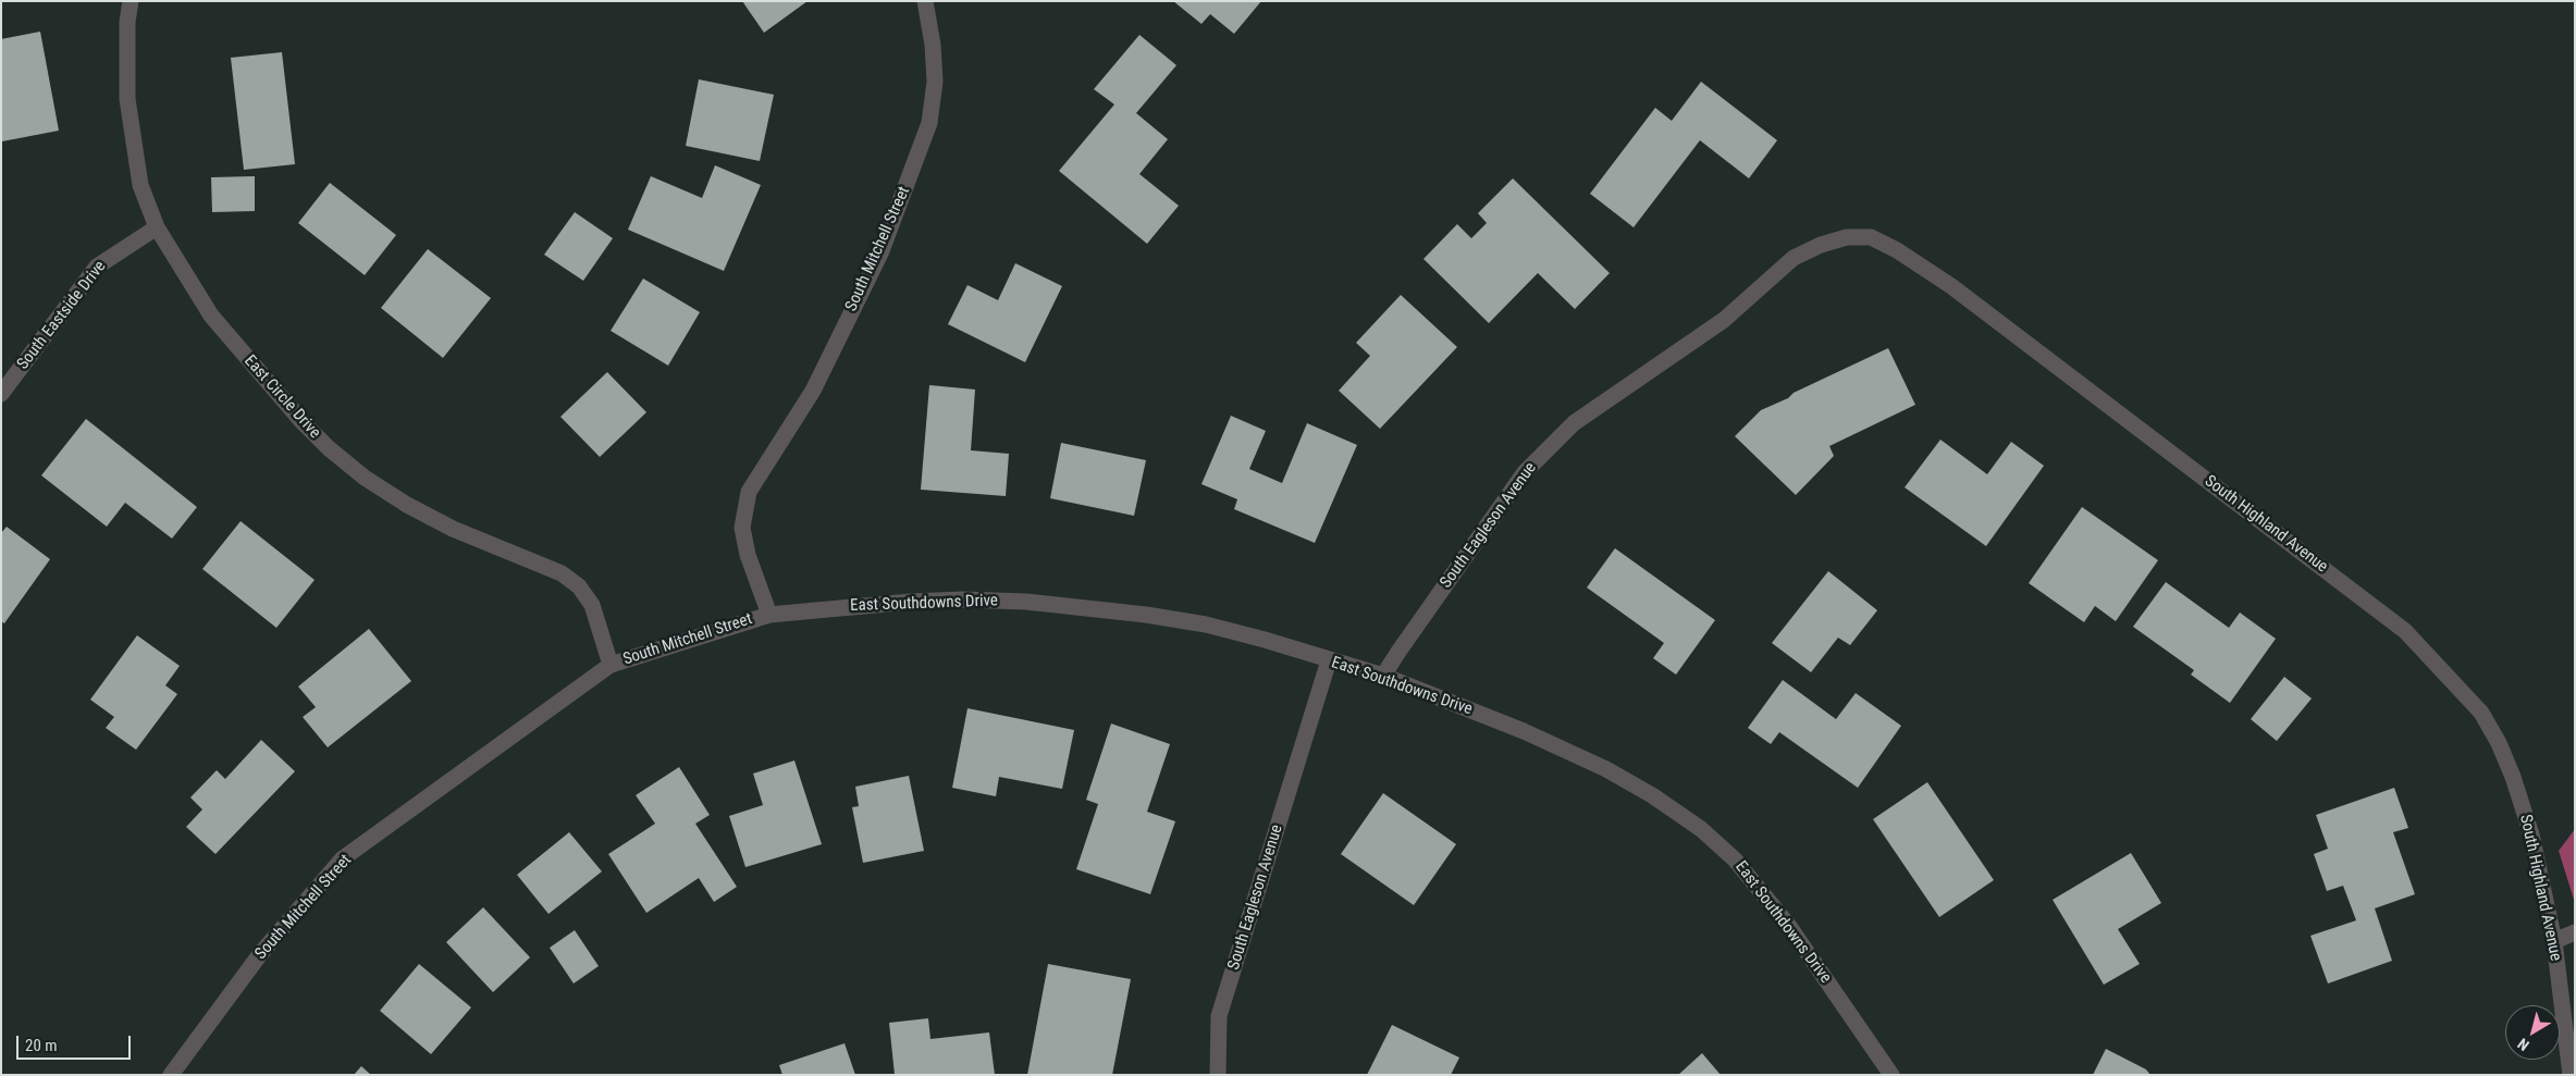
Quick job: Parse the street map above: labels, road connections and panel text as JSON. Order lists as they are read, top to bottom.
{
  "streets": {
    "street": [
      "South Mitchell Street",
      "South Eastside Drive",
      "East Circle Drive",
      "South Highland Avenue",
      "South Eagleson Avenue",
      "East Southdowns Drive"
    ]
  },
  "crossings": [
    ["South Mitchell Street", "East Circle Drive"],
    ["South Mitchell Street", "East Southdowns Drive"],
    ["South Eastside Drive", "East Circle Drive"],
    ["South Highland Avenue", "South Eagleson Avenue"],
    ["South Eagleson Avenue", "East Southdowns Drive"]
  ],
  "scale_bar": "20 m",
  "north": "bottom left"
}
